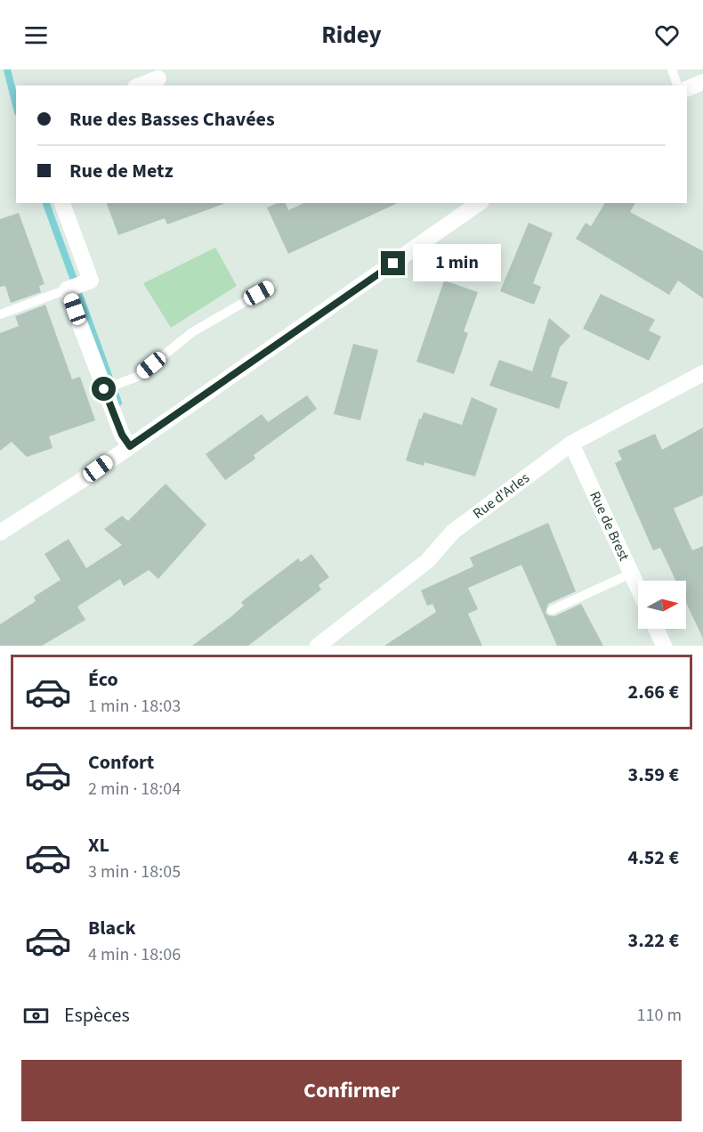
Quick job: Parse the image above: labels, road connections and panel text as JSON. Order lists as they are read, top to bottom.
{
  "streets": {
    "street": ["Rue d'Arles", "Rue de Brest"]
  },
  "crossings": [
    ["Rue d'Arles", "Rue de Brest"]
  ],
  "north": "right",
  "page": {
    "header": "Ridey",
    "banner": ["Rue des Basses Chavées", "Rue de Metz"],
    "bubble": "1 min",
    "list": [
      {
        "name": "Éco",
        "note": "1 min · 18:03",
        "value": "2.66 €"
      },
      {
        "name": "Confort",
        "note": "2 min · 18:04",
        "value": "3.59 €"
      },
      {
        "name": "XL",
        "note": "3 min · 18:05",
        "value": "4.52 €"
      },
      {
        "name": "Black",
        "note": "4 min · 18:06",
        "value": "3.22 €"
      }
    ],
    "pay": ["Espèces", "110 m"],
    "buttons": "Confirmer"
  }
}
